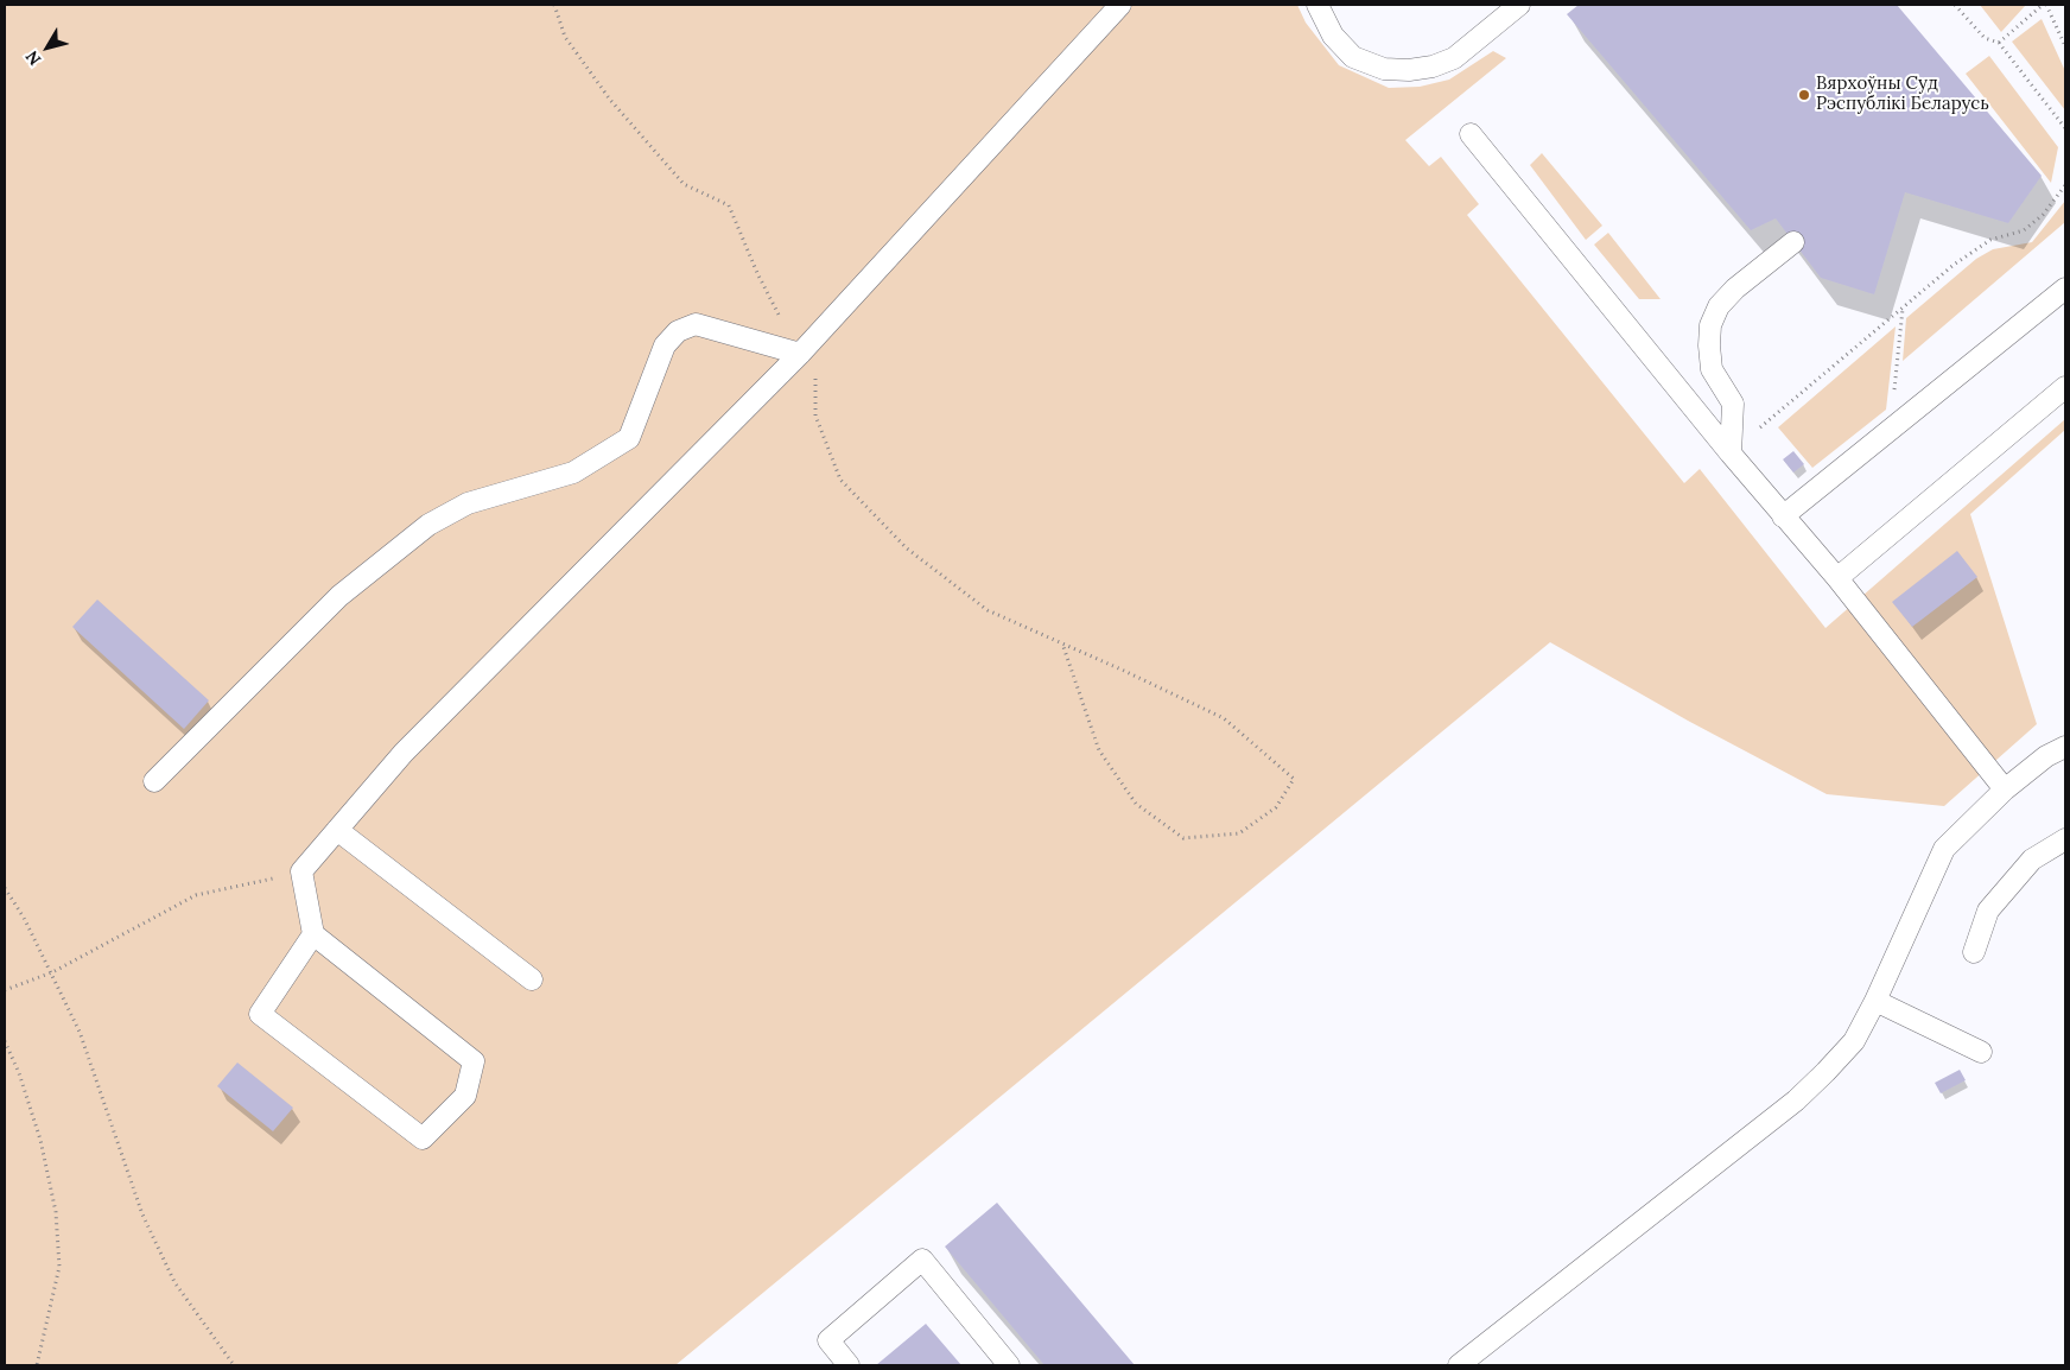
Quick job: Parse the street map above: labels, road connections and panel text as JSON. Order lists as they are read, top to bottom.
{
  "places": ["Вярхоўны Суд Рэспублікі Беларусь"],
  "north": "bottom left"
}
